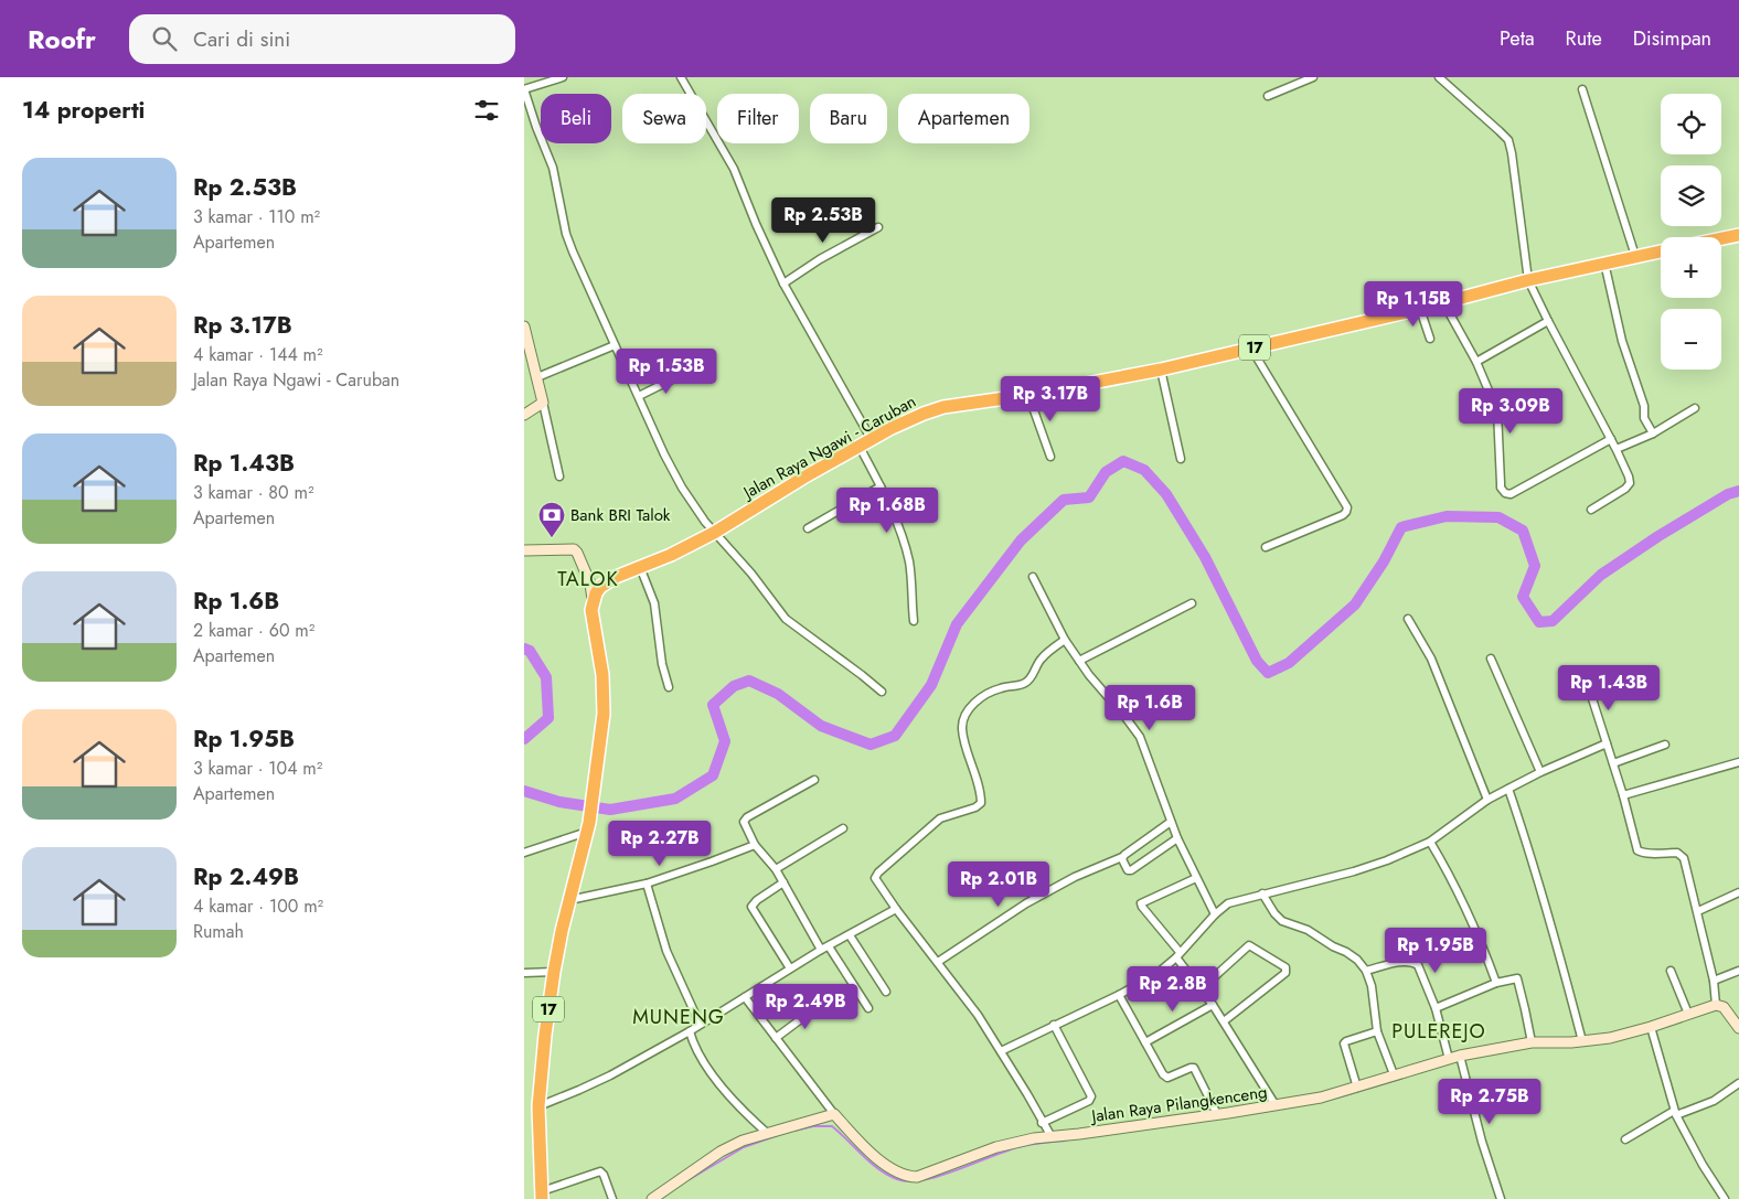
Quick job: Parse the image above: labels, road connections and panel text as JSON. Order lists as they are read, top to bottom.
{
  "streets": {
    "highway": ["17", "Jalan Raya Ngawi - Caruban"],
    "main road": ["Jalan Raya Pilangkenceng"]
  },
  "districts": ["TALOK", "MUNENG", "PULEREJO"],
  "places": {
    "bank": ["Bank BRI Talok"]
  },
  "page": {
    "header": "Roofr",
    "search": "Cari di sini",
    "nav": ["Peta", "Rute", "Disimpan"],
    "heading": "14 properti",
    "map_buttons": ["+", "−"],
    "chip": [
      "Beli",
      "Sewa",
      "Filter",
      "Baru",
      "Apartemen"
    ],
    "list": [
      {
        "name": "Rp 2.53B",
        "note": "3 kamar · 110 m² · Apartemen"
      },
      {
        "name": "Rp 3.17B",
        "note": "4 kamar · 144 m² · Jalan Raya Ngawi - Caruban"
      },
      {
        "name": "Rp 1.43B",
        "note": "3 kamar · 80 m² · Apartemen"
      },
      {
        "name": "Rp 1.6B",
        "note": "2 kamar · 60 m² · Apartemen"
      },
      {
        "name": "Rp 1.95B",
        "note": "3 kamar · 104 m² · Apartemen"
      },
      {
        "name": "Rp 2.49B",
        "note": "4 kamar · 100 m² · Rumah"
      }
    ],
    "price": [
      "Rp 2.53B",
      "Rp 1.15B",
      "Rp 1.53B",
      "Rp 3.17B",
      "Rp 3.09B",
      "Rp 1.68B",
      "Rp 1.43B",
      "Rp 1.6B",
      "Rp 2.27B",
      "Rp 2.01B",
      "Rp 1.95B",
      "Rp 2.8B",
      "Rp 2.49B",
      "Rp 2.75B"
    ]
  }
}
